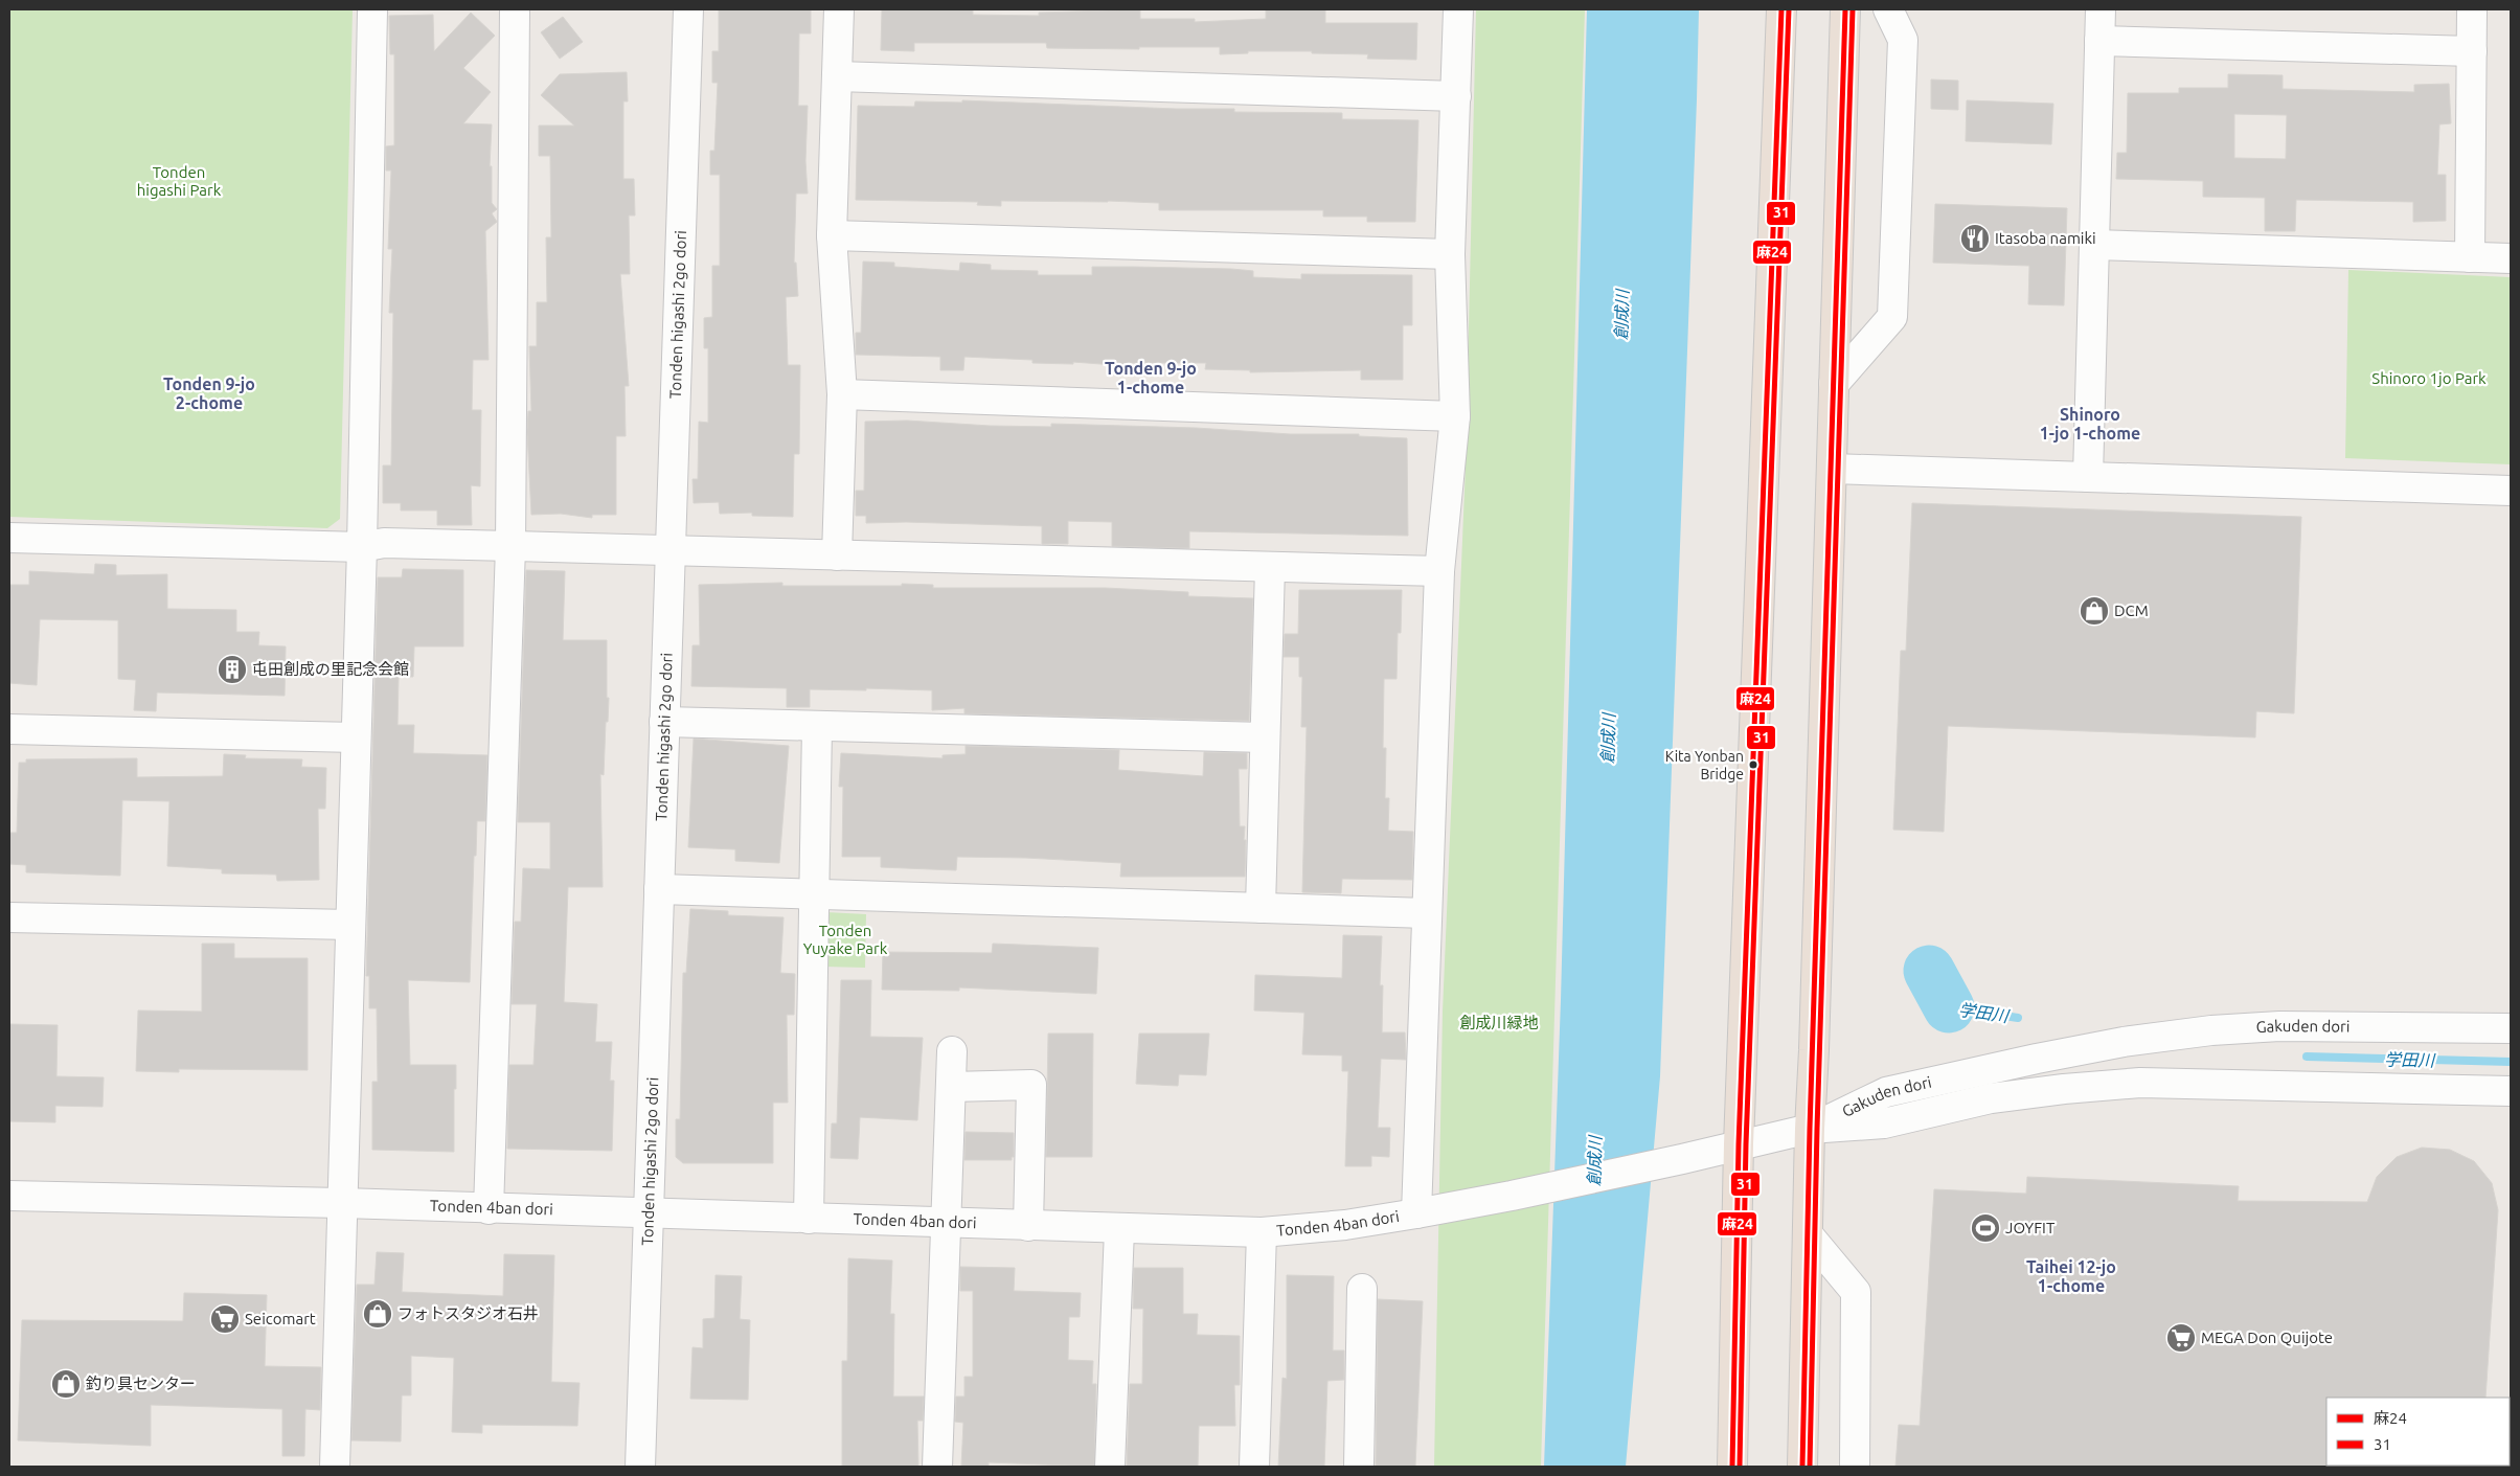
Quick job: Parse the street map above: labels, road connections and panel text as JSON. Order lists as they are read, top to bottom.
{
  "streets": {
    "street": ["Tonden higashi 2go dori", "Gakuden dori", "Tonden 4ban dori"]
  },
  "crossings": [
    ["Tonden higashi 2go dori", "Tonden 4ban dori"],
    ["Gakuden dori", "Tonden 4ban dori"]
  ],
  "districts": [
    "Tonden 9-jo 1-chome",
    "Tonden 9-jo 2-chome",
    "Shinoro 1-jo 1-chome",
    "Taihei 12-jo 1-chome"
  ],
  "water": ["創成川", "学田川"],
  "parks": [
    "Tonden higashi Park",
    "Shinoro 1jo Park",
    "Tonden Yuyake Park",
    "創成川緑地"
  ],
  "places": {
    "restaurant": ["Itasoba namiki"],
    "shop": ["DCM", "フォトスタジオ石井", "釣り具センター"],
    "building": ["屯田創成の里記念会館"],
    "other": ["Kita Yonban Bridge"],
    "sports": ["JOYFIT"],
    "supermarket": ["Seicomart", "MEGA Don Quijote"]
  },
  "lines": ["transit line 麻24", "transit line 31"],
  "legend": ["麻24", "31"]
}
